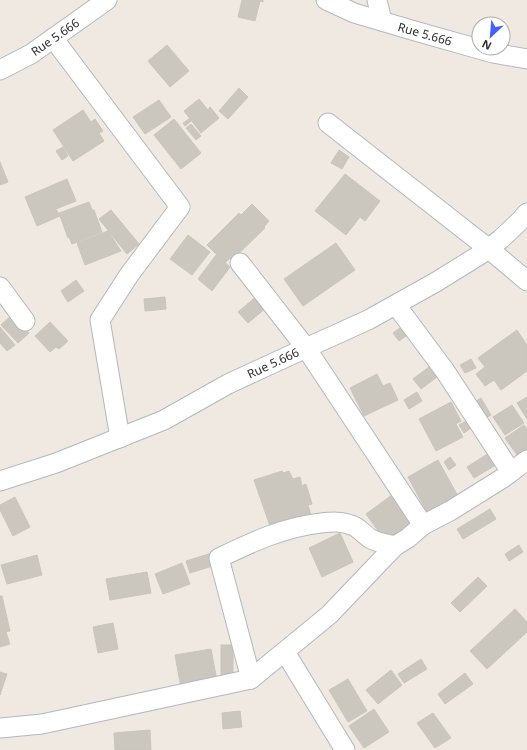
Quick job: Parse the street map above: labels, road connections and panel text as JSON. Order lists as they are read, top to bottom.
{
  "streets": {
    "street": ["Rue 5.666"]
  },
  "north": "bottom left"
}
